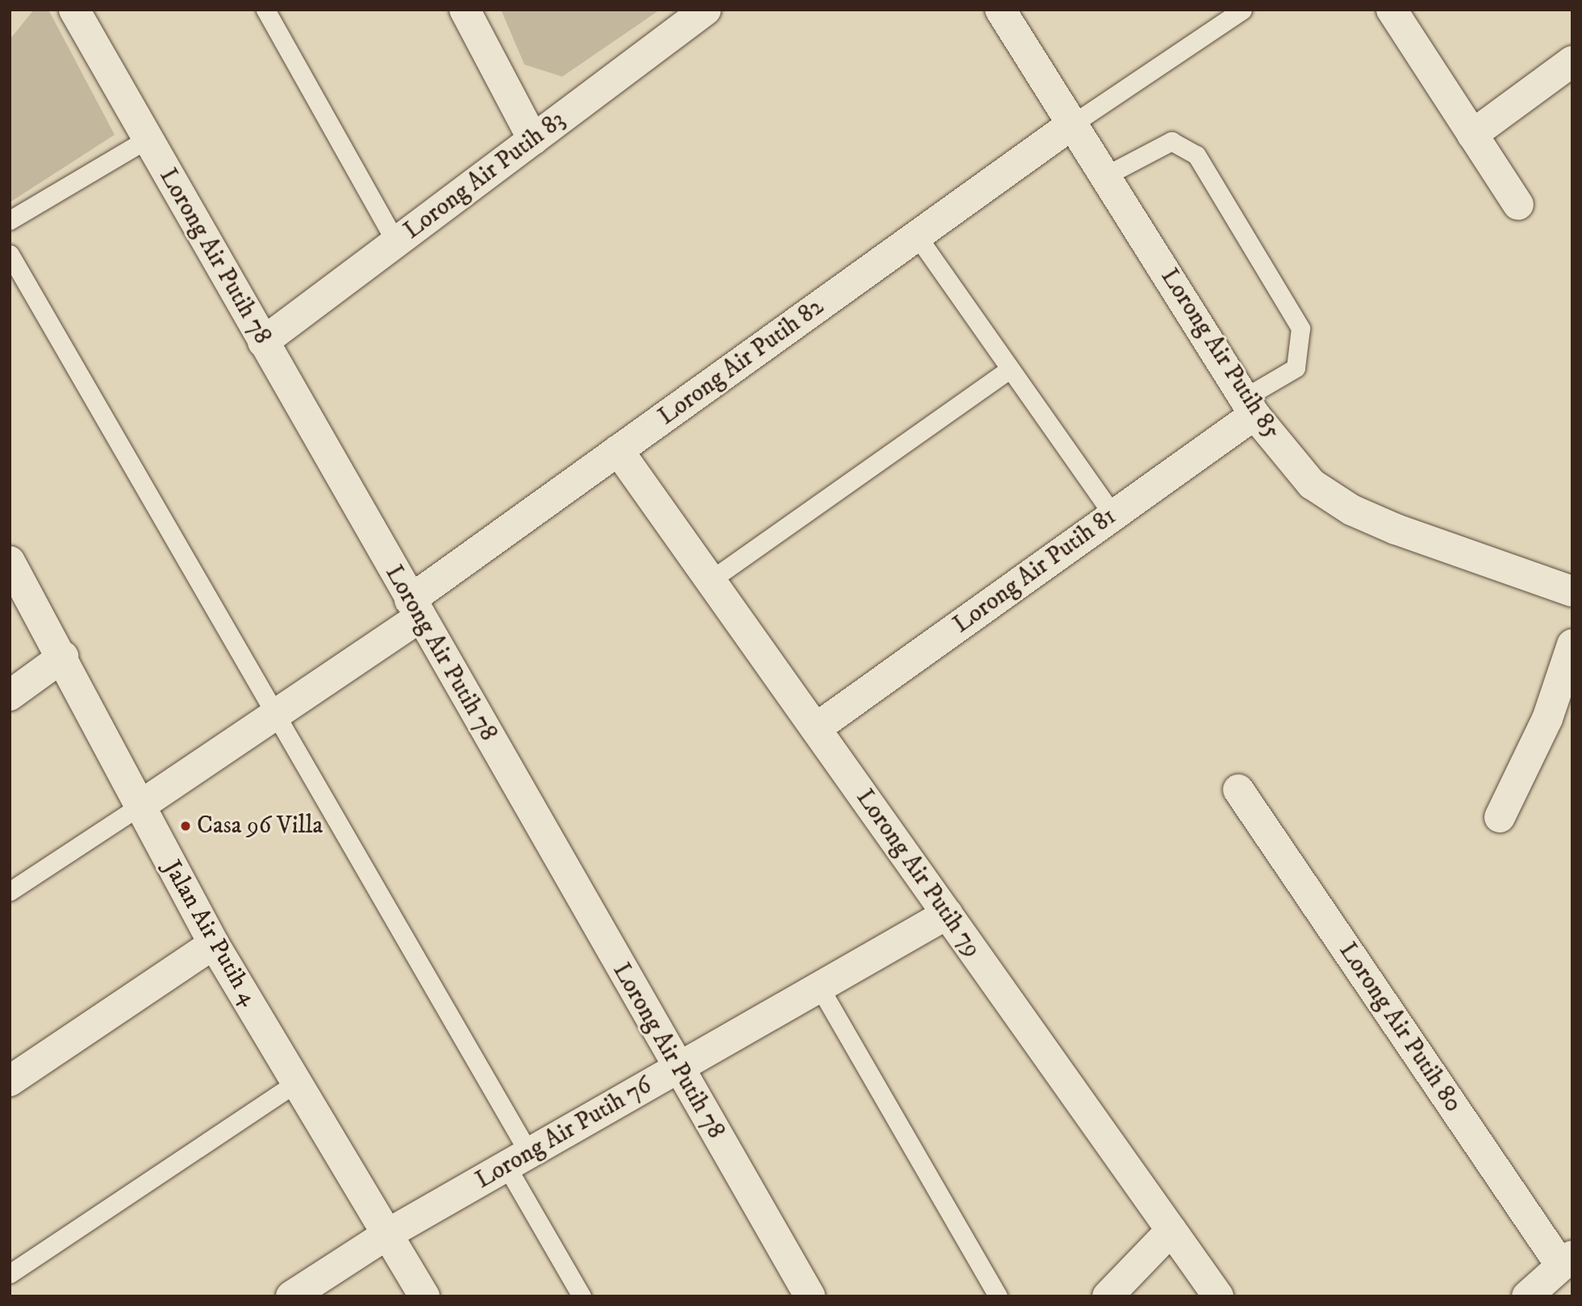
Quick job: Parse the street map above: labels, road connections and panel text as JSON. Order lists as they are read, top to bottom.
{
  "streets": {
    "street": [
      "Lorong Air Putih 83",
      "Lorong Air Putih 78",
      "Lorong Air Putih 85",
      "Lorong Air Putih 82",
      "Lorong Air Putih 81",
      "Lorong Air Putih 79",
      "Jalan Air Putih 4",
      "Lorong Air Putih 80",
      "Lorong Air Putih 76"
    ]
  },
  "crossings": [
    ["Lorong Air Putih 83", "Lorong Air Putih 78"],
    ["Lorong Air Putih 78", "Lorong Air Putih 82"],
    ["Lorong Air Putih 78", "Lorong Air Putih 76"],
    ["Lorong Air Putih 85", "Lorong Air Putih 82"],
    ["Lorong Air Putih 85", "Lorong Air Putih 81"],
    ["Lorong Air Putih 82", "Lorong Air Putih 79"],
    ["Lorong Air Putih 82", "Jalan Air Putih 4"],
    ["Lorong Air Putih 81", "Lorong Air Putih 79"],
    ["Lorong Air Putih 79", "Lorong Air Putih 76"],
    ["Jalan Air Putih 4", "Lorong Air Putih 76"]
  ],
  "places": ["Casa 96 Villa"]
}
